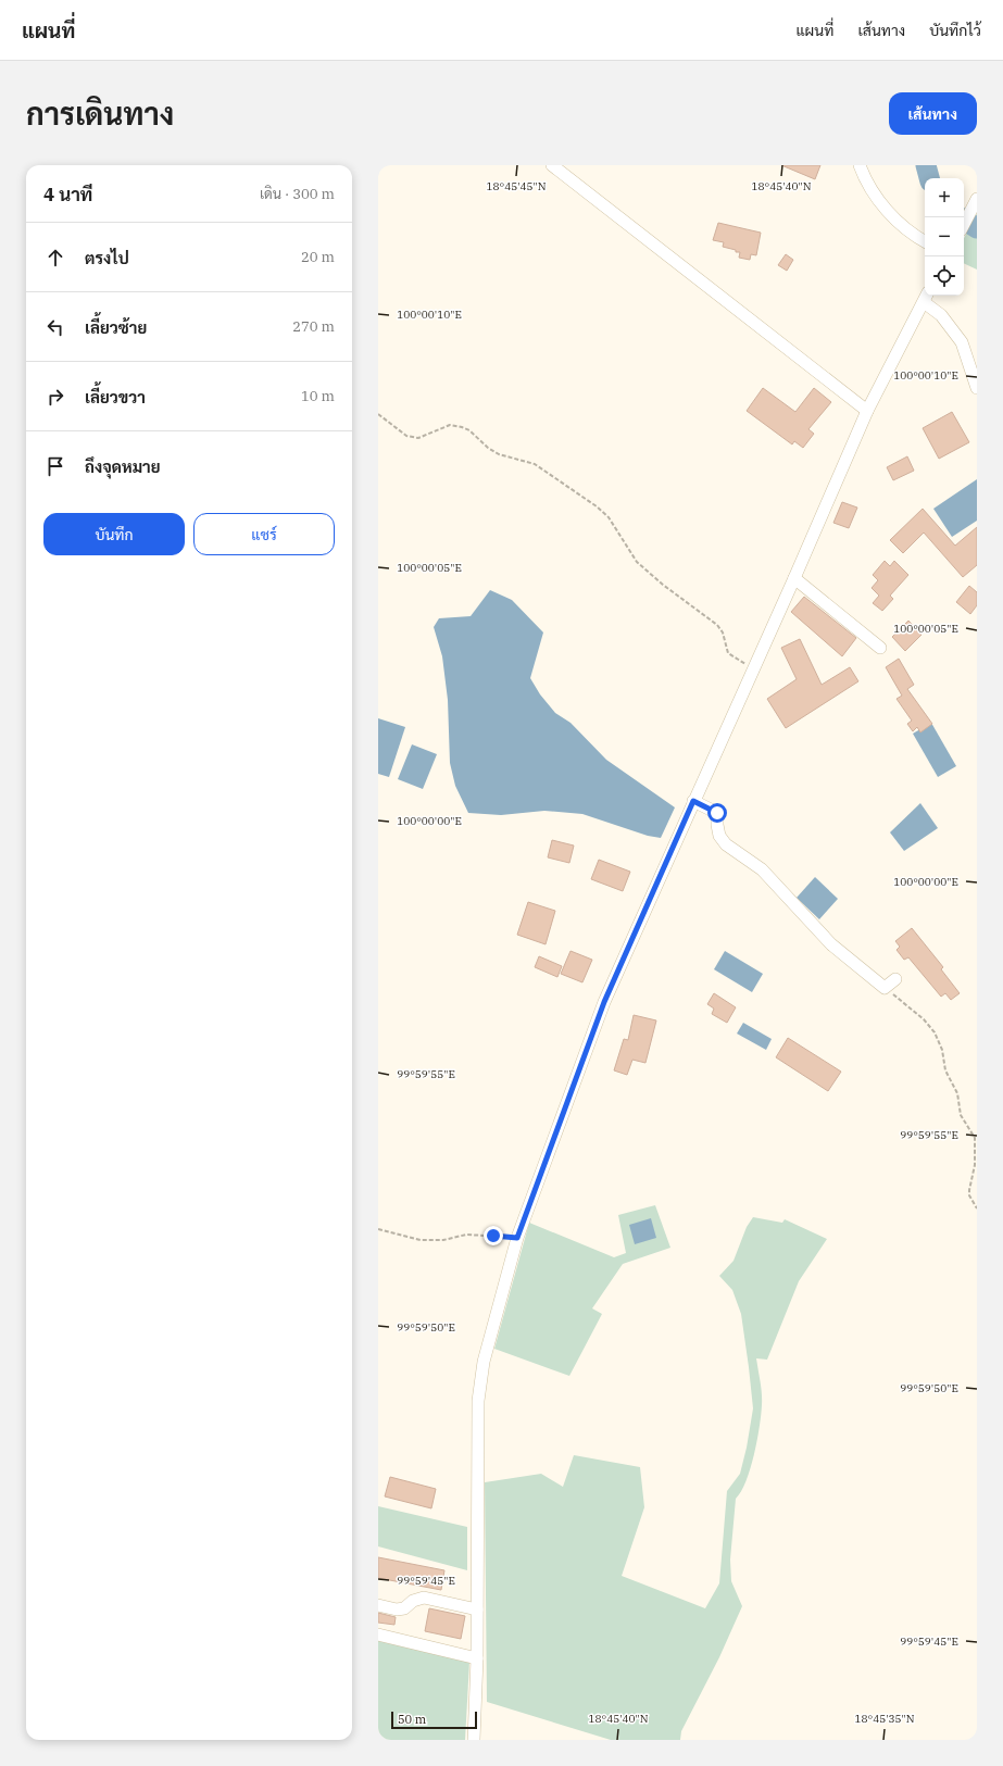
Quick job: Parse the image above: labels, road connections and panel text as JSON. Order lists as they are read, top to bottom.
{
  "scale_bar": "50 m",
  "page": {
    "header": "แผนที่",
    "nav": ["แผนที่", "เส้นทาง", "บันทึกไว้"],
    "title": "การเดินทาง",
    "buttons": [
      "เส้นทาง",
      ["บันทึก", "แชร์"]
    ],
    "heading": ["4 นาที", "เดิน · 300 m"],
    "map_buttons": ["+", "−"],
    "list": [
      ["ตรงไป", "20 m"],
      ["เลี้ยวซ้าย", "270 m"],
      ["เลี้ยวขวา", "10 m"],
      "ถึงจุดหมาย"
    ],
    "scale": "50 m"
  },
  "coordinates": [
    "18°45'45\"N",
    "18°45'40\"N",
    "100°00'10\"E",
    "100°00'05\"E",
    "100°00'00\"E",
    "99°59'55\"E",
    "99°59'50\"E",
    "99°59'45\"E",
    "18°45'35\"N"
  ]
}
